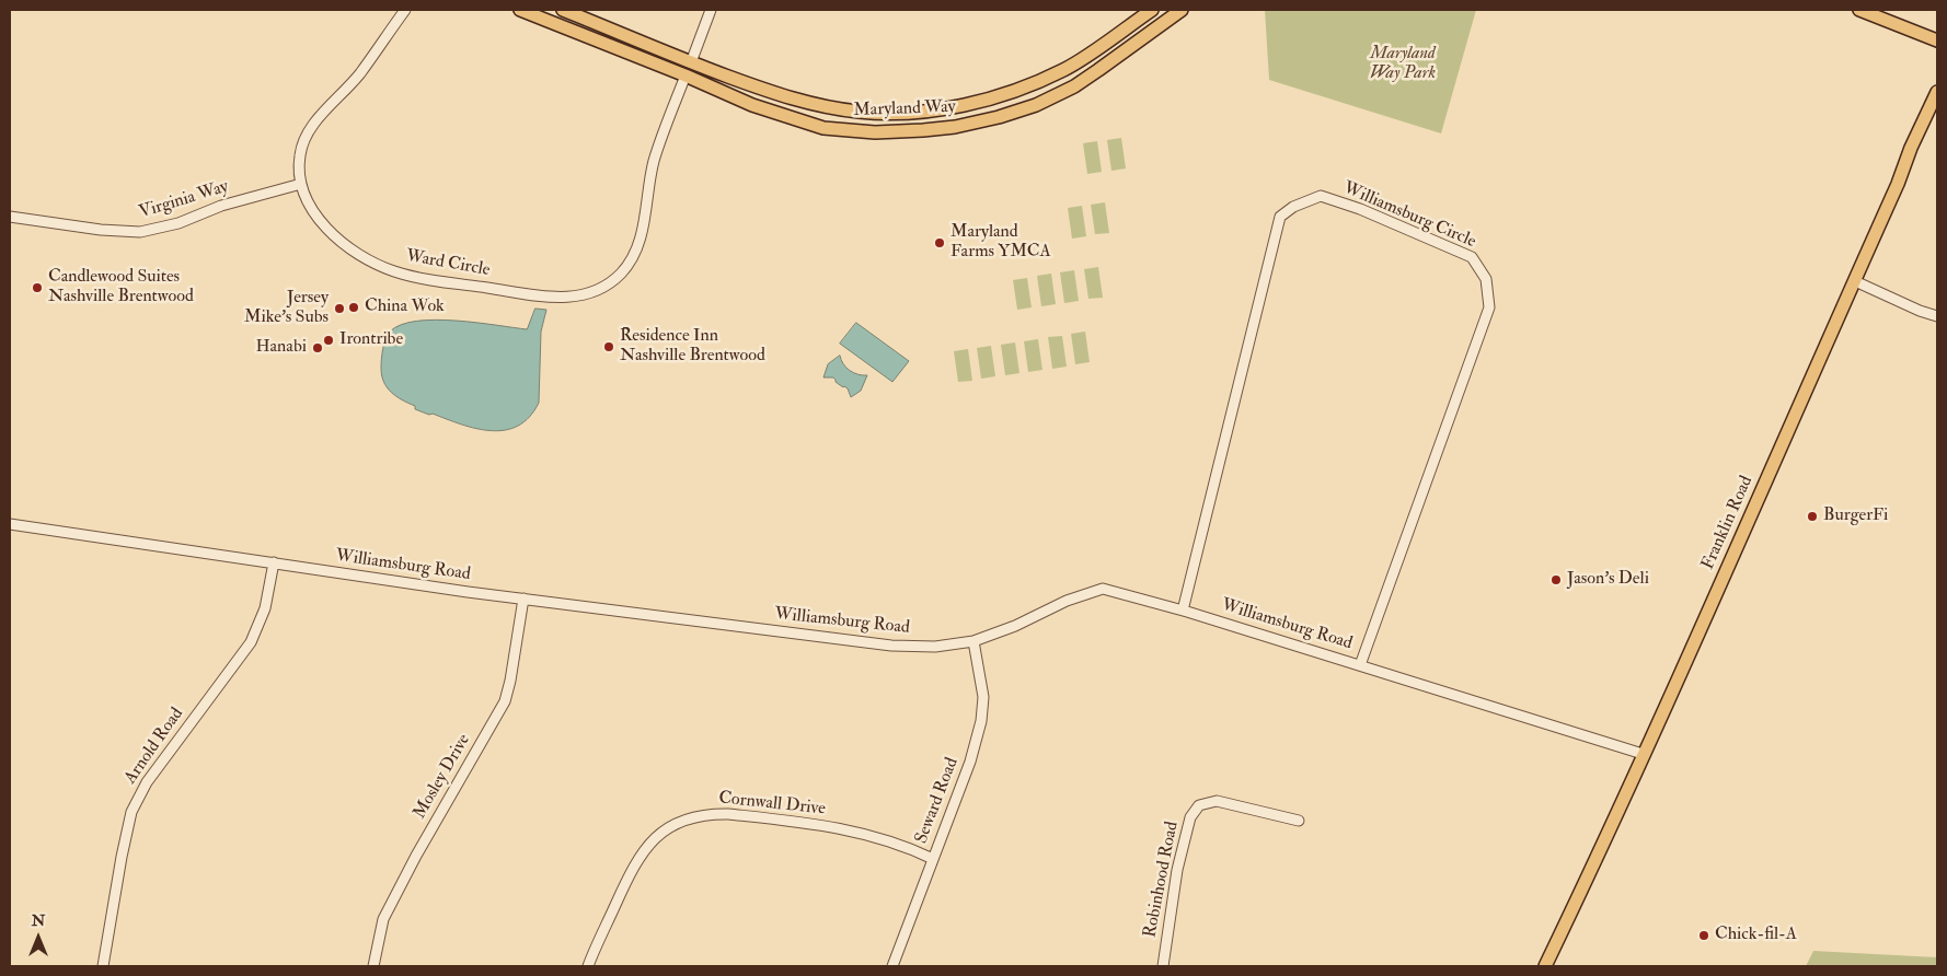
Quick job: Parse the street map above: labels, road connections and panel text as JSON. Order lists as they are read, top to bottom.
{
  "streets": {
    "main road": ["Maryland Way", "Franklin Road"],
    "street": [
      "Virginia Way",
      "Williamsburg Circle",
      "Ward Circle",
      "Williamsburg Road",
      "Arnold Road",
      "Mosley Drive",
      "Seward Road",
      "Cornwall Drive",
      "Robinhood Road"
    ]
  },
  "crossings": [
    ["Maryland Way", "Ward Circle"],
    ["Virginia Way", "Ward Circle"],
    ["Williamsburg Circle", "Williamsburg Road"],
    ["Franklin Road", "Williamsburg Road"],
    ["Williamsburg Road", "Arnold Road"],
    ["Williamsburg Road", "Mosley Drive"],
    ["Williamsburg Road", "Seward Road"],
    ["Seward Road", "Cornwall Drive"]
  ],
  "parks": ["Maryland Way Park"],
  "places": [
    "Maryland Farms YMCA",
    "Candlewood Suites Nashville Brentwood",
    "China Wok",
    "Jersey Mike's Subs",
    "Irontribe",
    "Residence Inn Nashville Brentwood",
    "Hanabi",
    "BurgerFi",
    "Jason's Deli",
    "Chick-fil-A"
  ],
  "north": "top"
}
